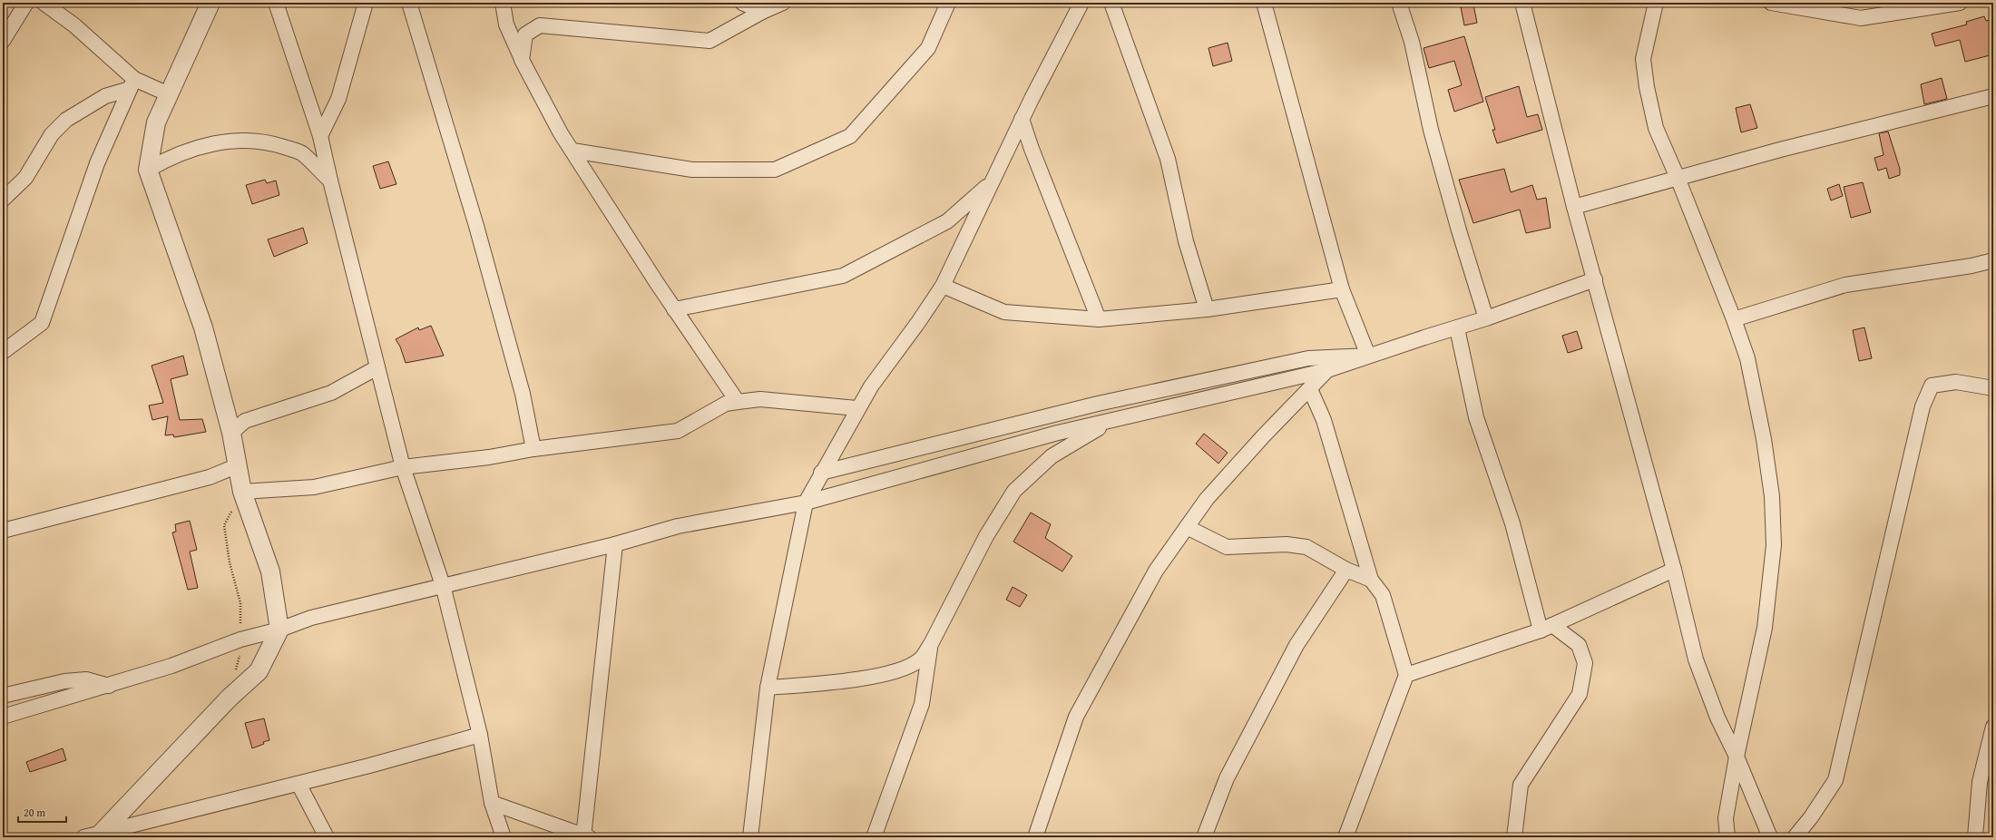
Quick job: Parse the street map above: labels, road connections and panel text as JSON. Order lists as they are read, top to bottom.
{
  "scale_bar": "20 m"
}
